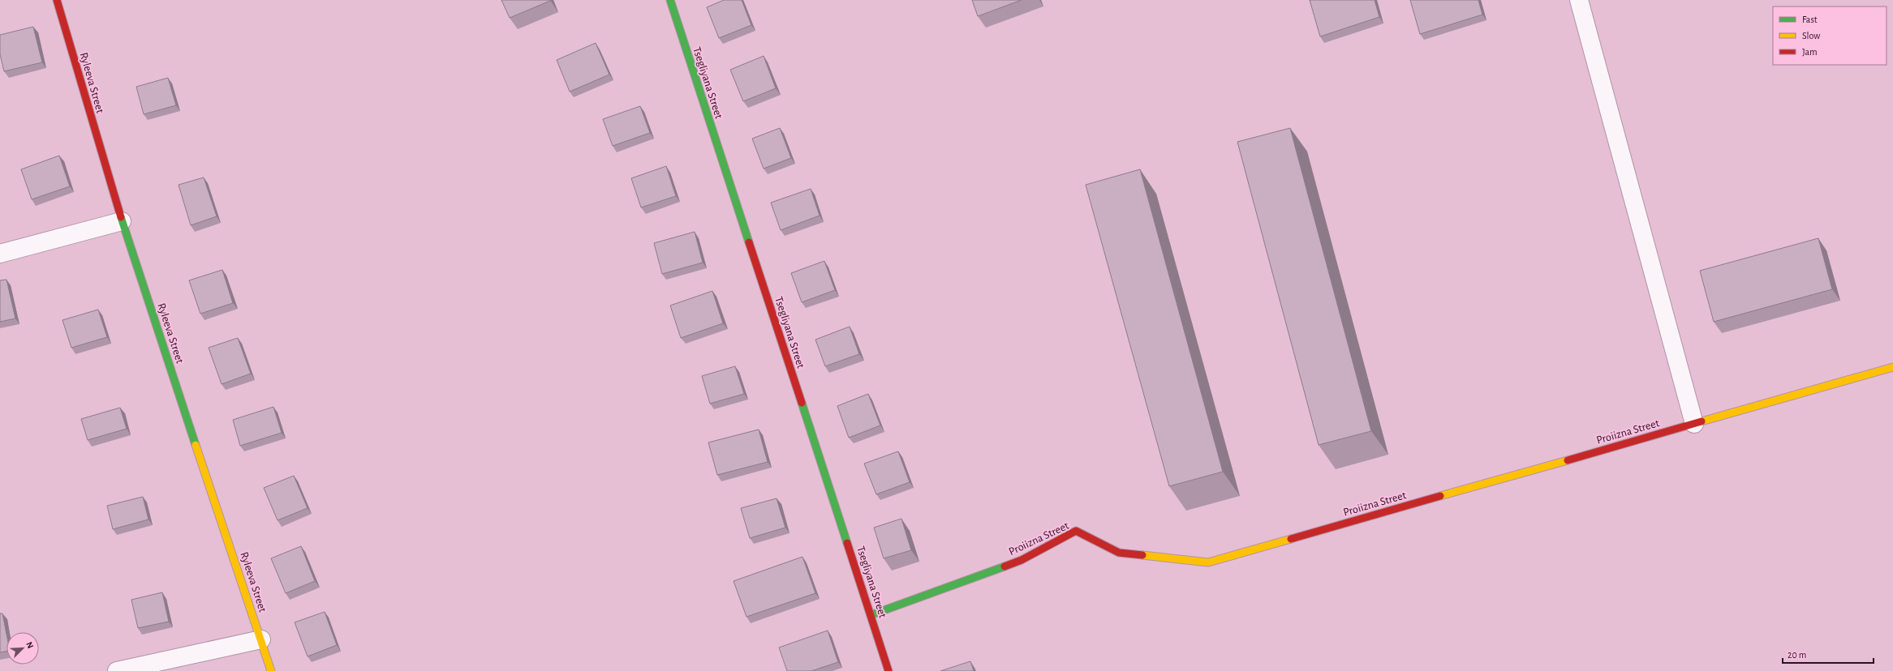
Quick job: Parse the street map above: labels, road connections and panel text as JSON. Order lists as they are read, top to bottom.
{
  "streets": {
    "street": ["Ryleeva Street", "Tsegliyana Street", "Proiizna Street"]
  },
  "crossings": [
    ["Tsegliyana Street", "Proiizna Street"]
  ],
  "legend": ["Fast", "Slow", "Jam"],
  "scale_bar": "20 m",
  "north": "top right"
}
